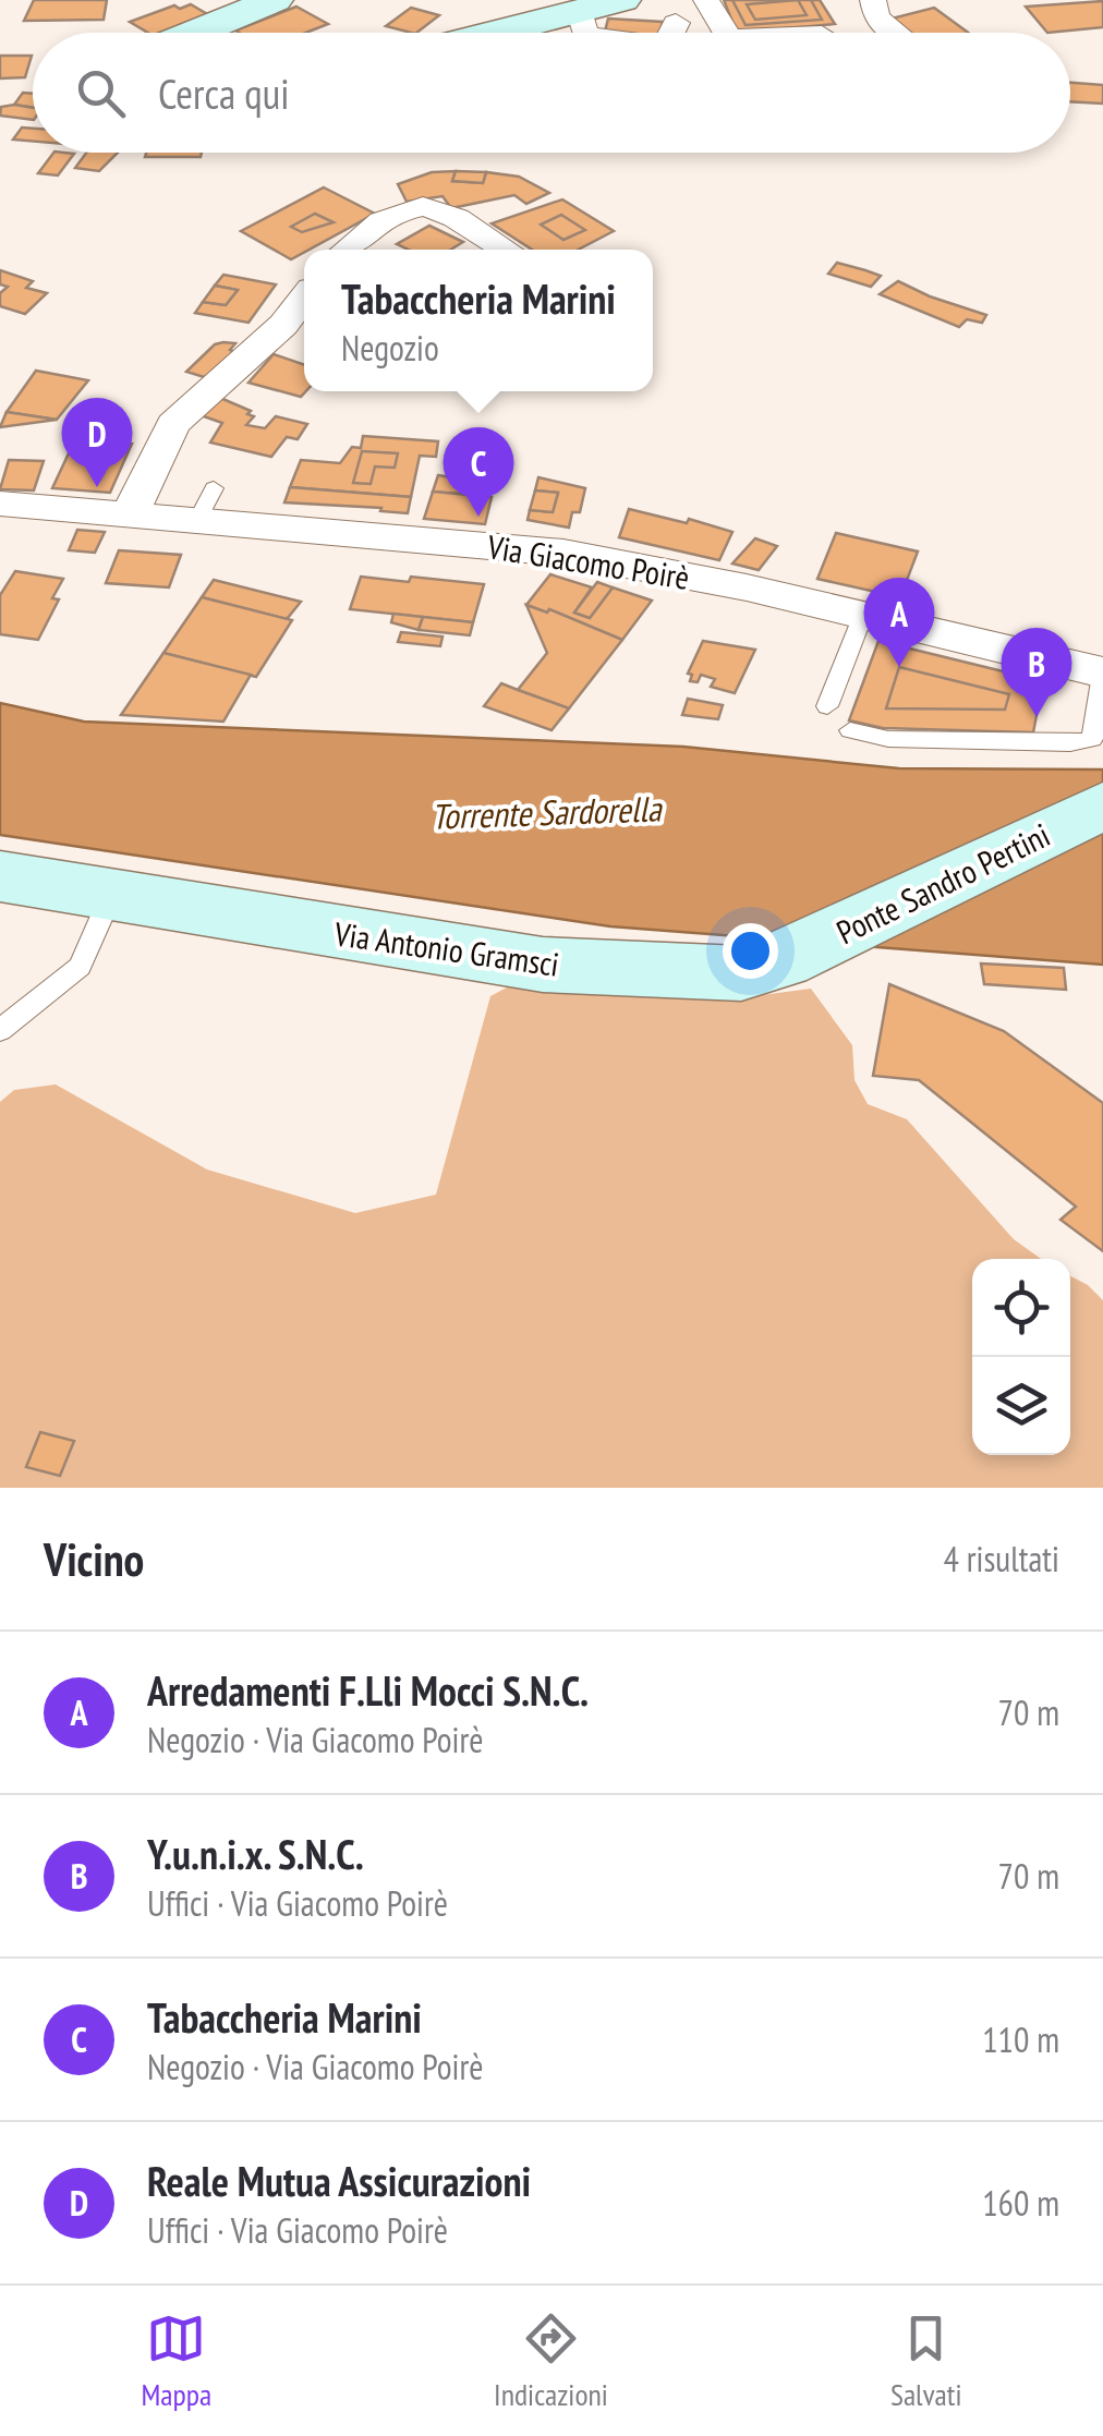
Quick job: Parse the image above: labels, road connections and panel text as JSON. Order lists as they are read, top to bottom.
{
  "streets": {
    "main road": ["Ponte Sandro Pertini", "Via Antonio Gramsci"],
    "street": ["Via Giacomo Poirè"]
  },
  "crossings": [
    ["Ponte Sandro Pertini", "Via Antonio Gramsci"]
  ],
  "water": ["Torrente Sardorella"],
  "page": {
    "search": "Cerca qui",
    "popup": ["Tabaccheria Marini", "Negozio"],
    "pins": [
      "D",
      "C",
      "A",
      "B"
    ],
    "heading": ["Vicino", "4 risultati"],
    "list": [
      {
        "mark": "A",
        "name": "Arredamenti F.Lli Mocci S.N.C.",
        "note": "Negozio · Via Giacomo Poirè",
        "value": "70 m"
      },
      {
        "mark": "B",
        "name": "Y.u.n.i.x. S.N.C.",
        "note": "Uffici · Via Giacomo Poirè",
        "value": "70 m"
      },
      {
        "mark": "C",
        "name": "Tabaccheria Marini",
        "note": "Negozio · Via Giacomo Poirè",
        "value": "110 m"
      },
      {
        "mark": "D",
        "name": "Reale Mutua Assicurazioni",
        "note": "Uffici · Via Giacomo Poirè",
        "value": "160 m"
      }
    ],
    "nav": ["Mappa", "Indicazioni", "Salvati"]
  }
}
